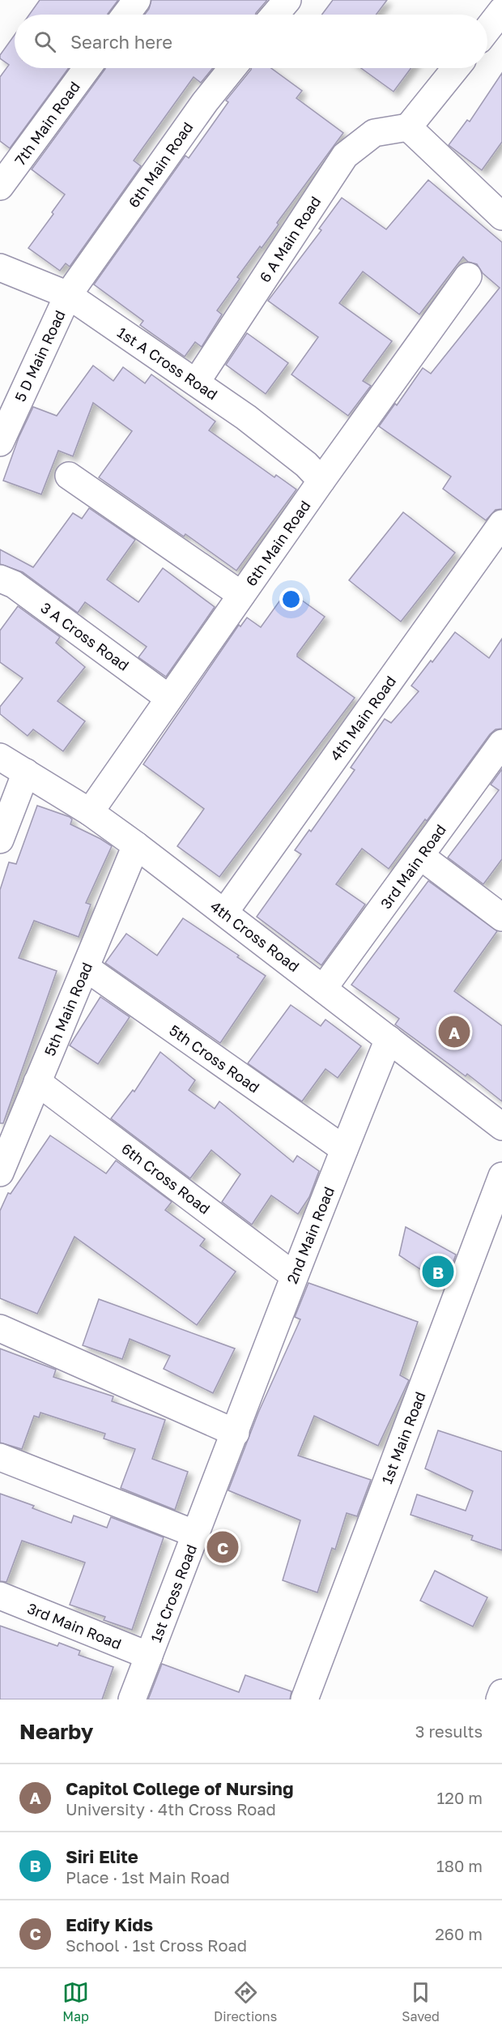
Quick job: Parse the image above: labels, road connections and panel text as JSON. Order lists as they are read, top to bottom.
{
  "streets": {
    "street": [
      "7th Main Road",
      "6th Main Road",
      "6 A Main Road",
      "5 D Main Road",
      "1st A Cross Road",
      "3 A Cross Road",
      "4th Main Road",
      "3rd Main Road",
      "4th Cross Road",
      "5th Main Road",
      "5th Cross Road",
      "6th Cross Road",
      "2nd Main Road",
      "1st Main Road",
      "1st Cross Road"
    ]
  },
  "crossings": [
    ["6th Main Road", "5 D Main Road"],
    ["6th Main Road", "1st A Cross Road"],
    ["6th Main Road", "3 A Cross Road"],
    ["6th Main Road", "4th Cross Road"],
    ["6 A Main Road", "1st A Cross Road"],
    ["5 D Main Road", "1st A Cross Road"],
    ["4th Main Road", "4th Cross Road"],
    ["3rd Main Road", "4th Cross Road"],
    ["3rd Main Road", "1st Cross Road"],
    ["4th Cross Road", "5th Main Road"],
    ["4th Cross Road", "2nd Main Road"],
    ["5th Main Road", "5th Cross Road"],
    ["5th Main Road", "6th Cross Road"],
    ["5th Cross Road", "2nd Main Road"],
    ["6th Cross Road", "2nd Main Road"],
    ["2nd Main Road", "1st Cross Road"]
  ],
  "page": {
    "search": "Search here",
    "pins": ["A", "B", "C"],
    "heading": ["Nearby", "3 results"],
    "list": [
      {
        "mark": "A",
        "name": "Capitol College of Nursing",
        "note": "University · 4th Cross Road",
        "value": "120 m"
      },
      {
        "mark": "B",
        "name": "Siri Elite",
        "note": "Place · 1st Main Road",
        "value": "180 m"
      },
      {
        "mark": "C",
        "name": "Edify Kids",
        "note": "School · 1st Cross Road",
        "value": "260 m"
      }
    ],
    "nav": ["Map", "Directions", "Saved"]
  }
}
